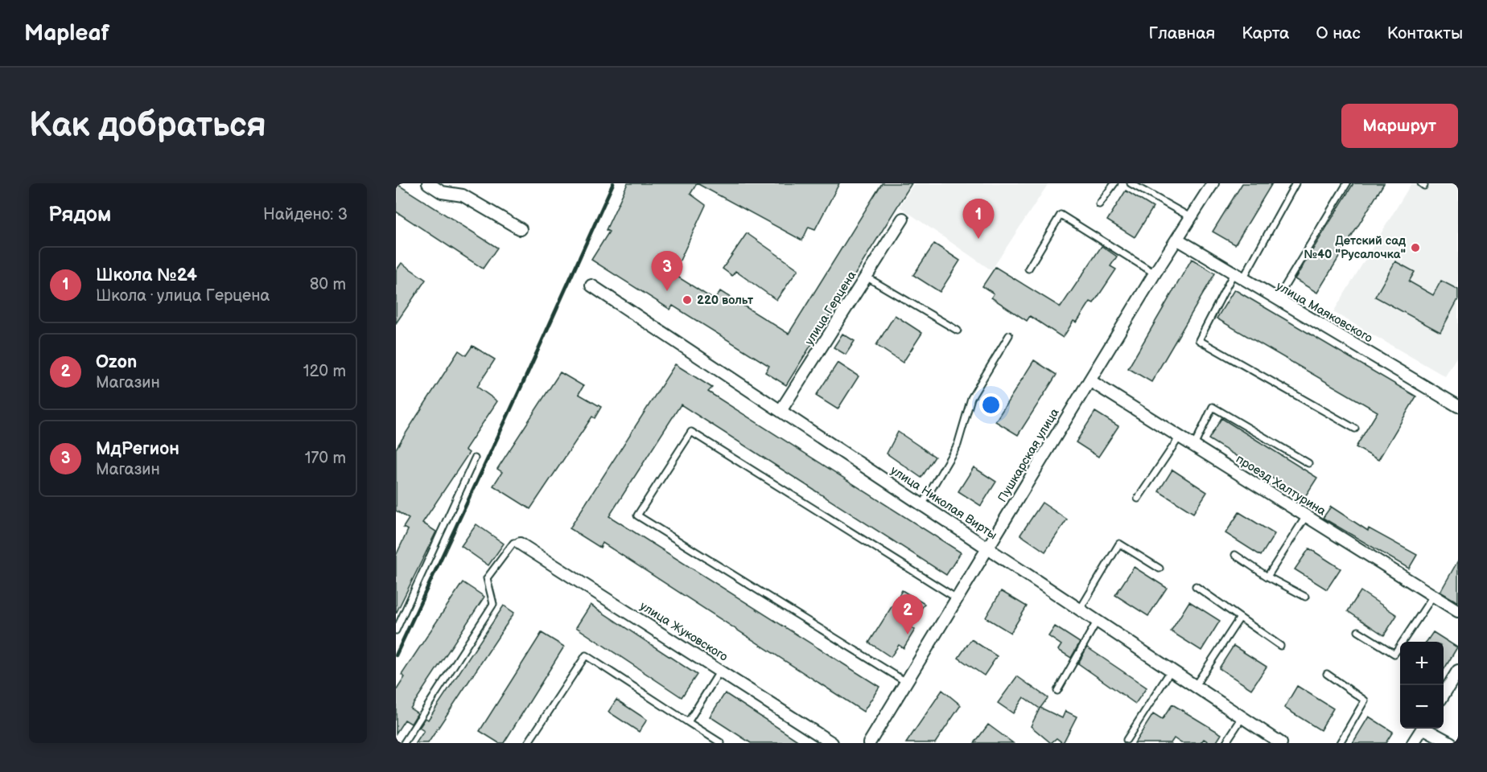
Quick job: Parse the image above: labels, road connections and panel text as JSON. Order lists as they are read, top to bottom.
{
  "streets": {
    "street": [
      "улица Герцена",
      "улица Маяковского",
      "Пушкарская улица",
      "проезд Халтурина",
      "улица Николая Вирты",
      "улица Жуковского"
    ]
  },
  "crossings": [
    ["улица Герцена", "улица Николая Вирты"],
    ["улица Маяковского", "Пушкарская улица"],
    ["Пушкарская улица", "проезд Халтурина"],
    ["Пушкарская улица", "улица Николая Вирты"]
  ],
  "places": ["Детский сад №40 \"Русалочка\"", "220 вольт"],
  "page": {
    "header": "Mapleaf",
    "nav": [
      "Главная",
      "Карта",
      "О нас",
      "Контакты"
    ],
    "buttons": "Маршрут",
    "title": "Как добраться",
    "heading": ["Рядом", "Найдено: 3"],
    "pins": ["1", "3", "2"],
    "list": [
      {
        "mark": "1",
        "name": "Школа №24",
        "note": "Школа · улица Герцена",
        "value": "80 m"
      },
      {
        "mark": "2",
        "name": "Ozon",
        "note": "Магазин",
        "value": "120 m"
      },
      {
        "mark": "3",
        "name": "МдРегион",
        "note": "Магазин",
        "value": "170 m"
      }
    ],
    "map_buttons": ["+", "−"]
  }
}
